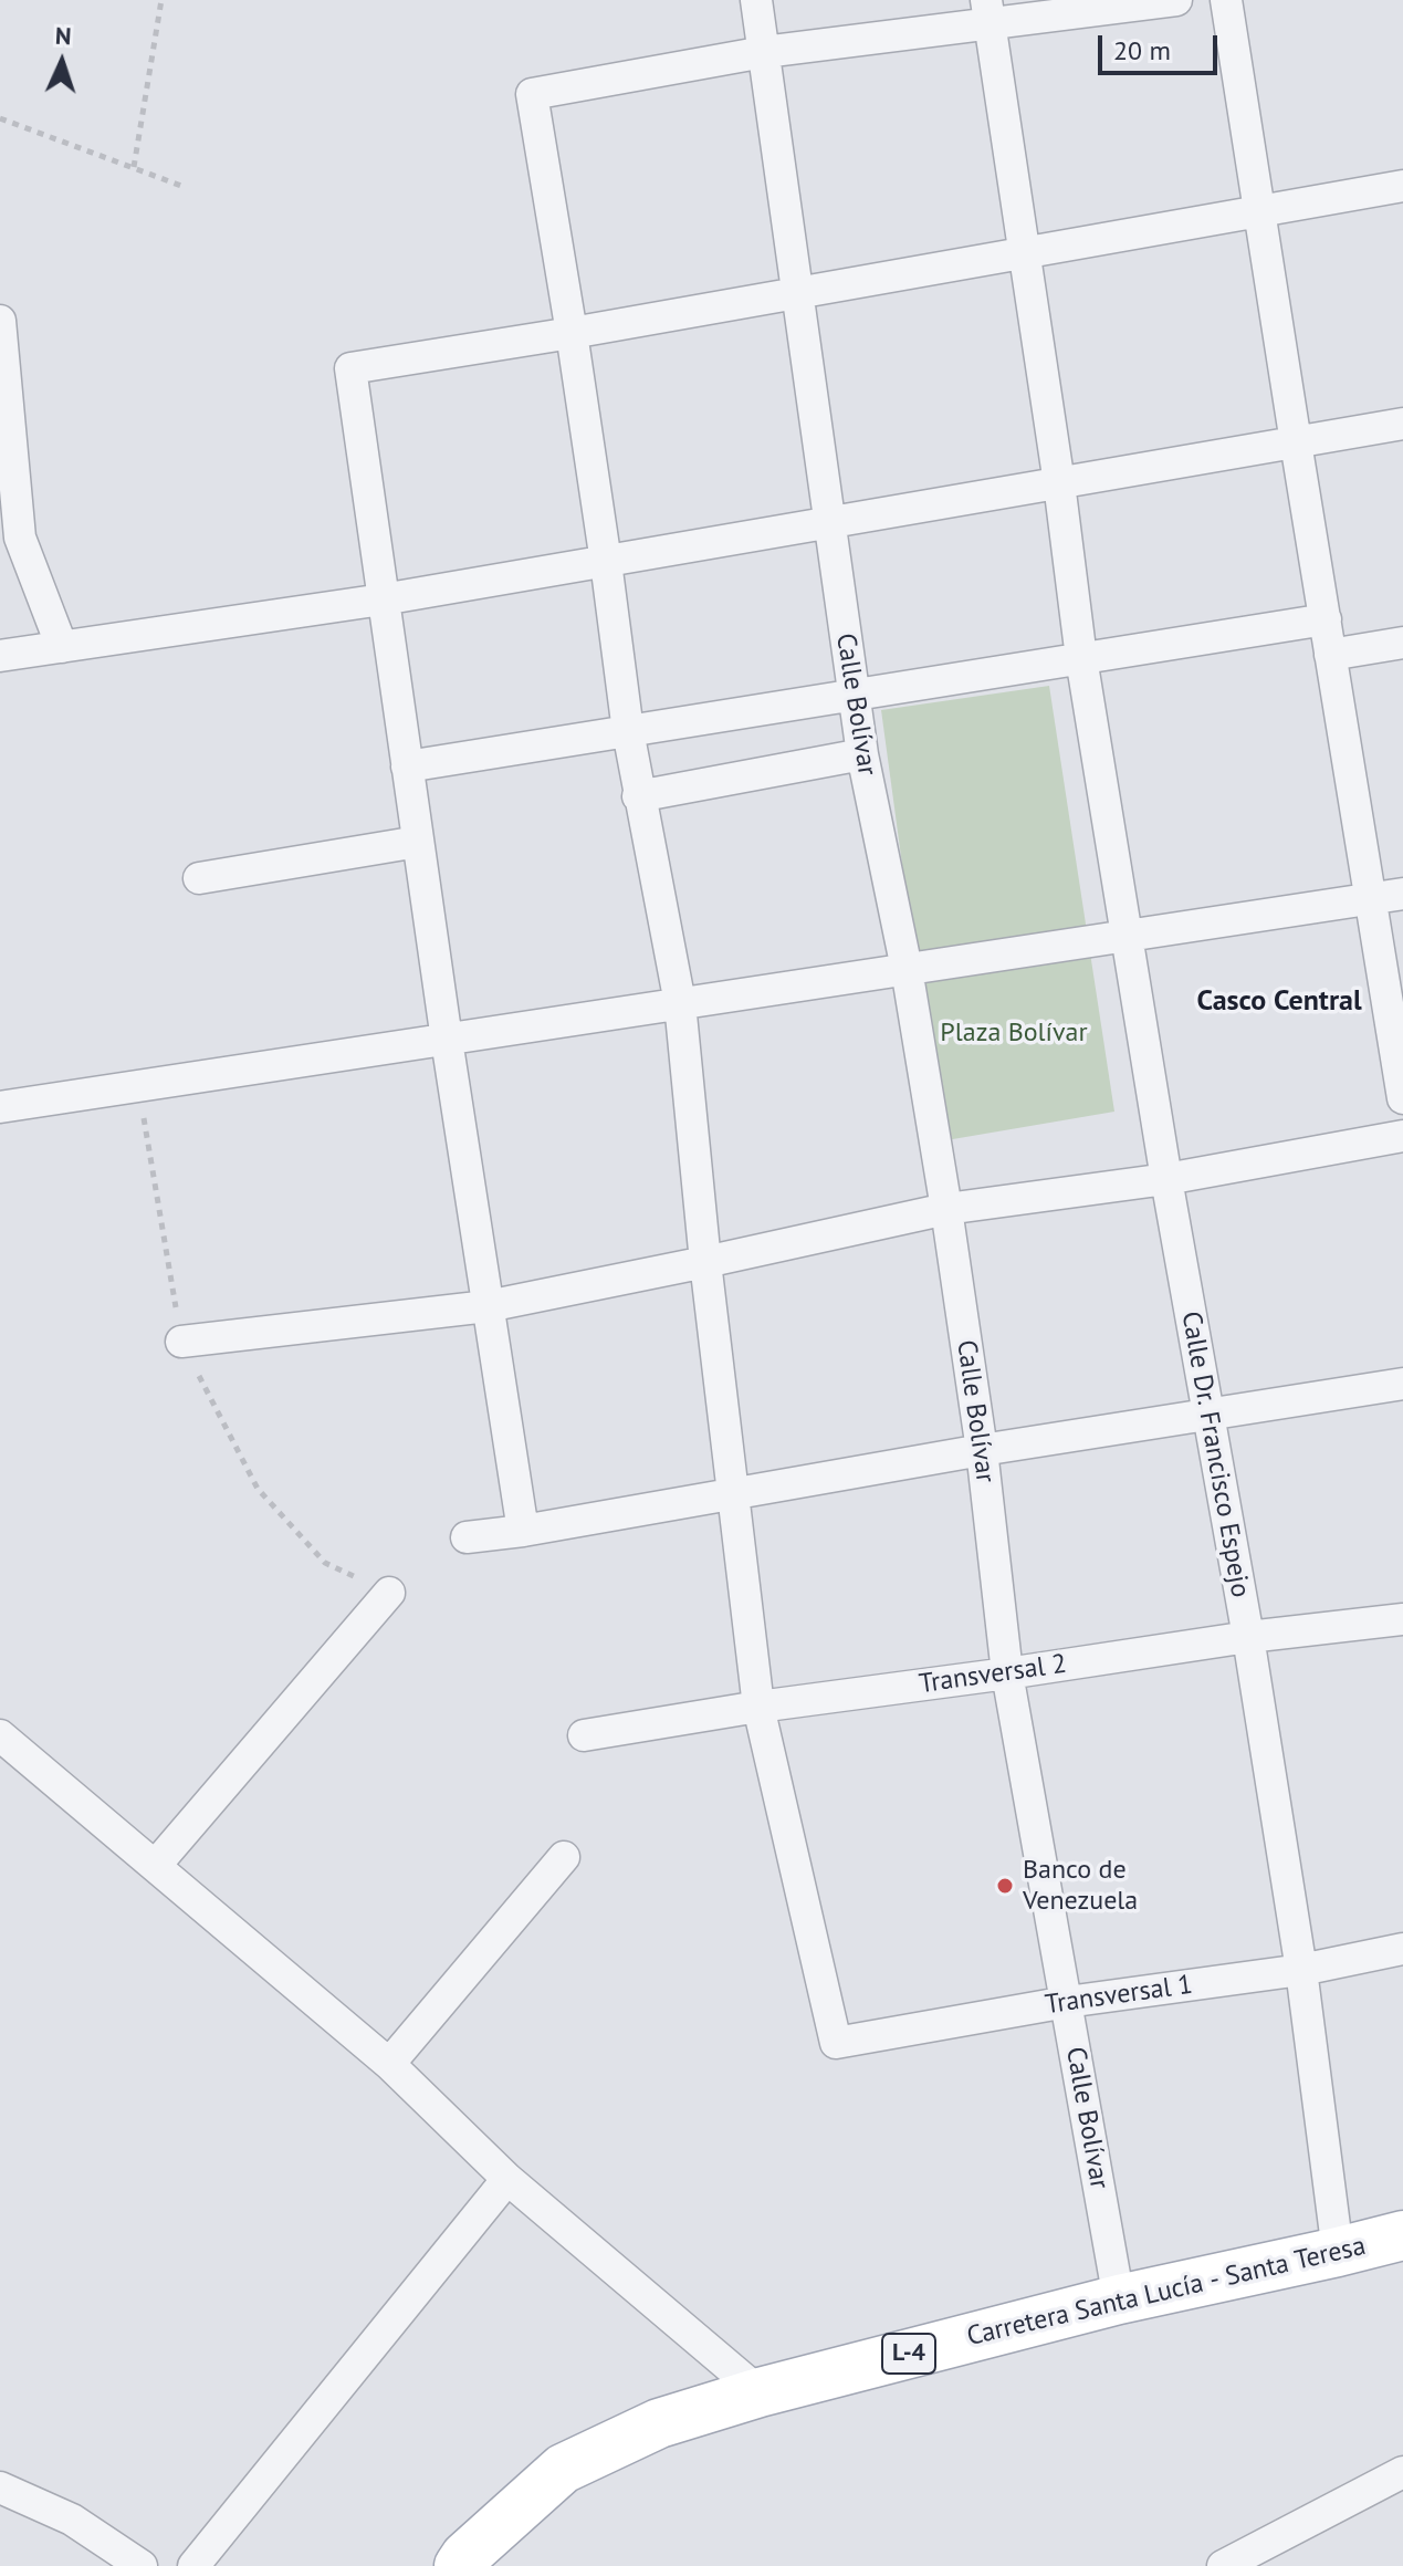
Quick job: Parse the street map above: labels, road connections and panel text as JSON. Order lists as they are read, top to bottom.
{
  "streets": {
    "main road": ["Carretera Santa Lucía - Santa Teresa", "L-4"],
    "street": [
      "Calle Bolívar",
      "Calle Dr. Francisco Espejo",
      "Transversal 2",
      "Transversal 1"
    ]
  },
  "crossings": [
    ["Calle Bolívar", "Transversal 2"],
    ["Calle Bolívar", "Transversal 1"],
    ["Calle Bolívar", "Carretera Santa Lucía - Santa Teresa"],
    ["Calle Dr. Francisco Espejo", "Transversal 2"],
    ["Calle Dr. Francisco Espejo", "Transversal 1"],
    ["Calle Dr. Francisco Espejo", "Carretera Santa Lucía - Santa Teresa"],
    ["Transversal 2", "Transversal 1"]
  ],
  "districts": ["Casco Central"],
  "parks": ["Plaza Bolívar"],
  "places": ["Banco de Venezuela"],
  "scale_bar": "20 m",
  "north": "top"
}
